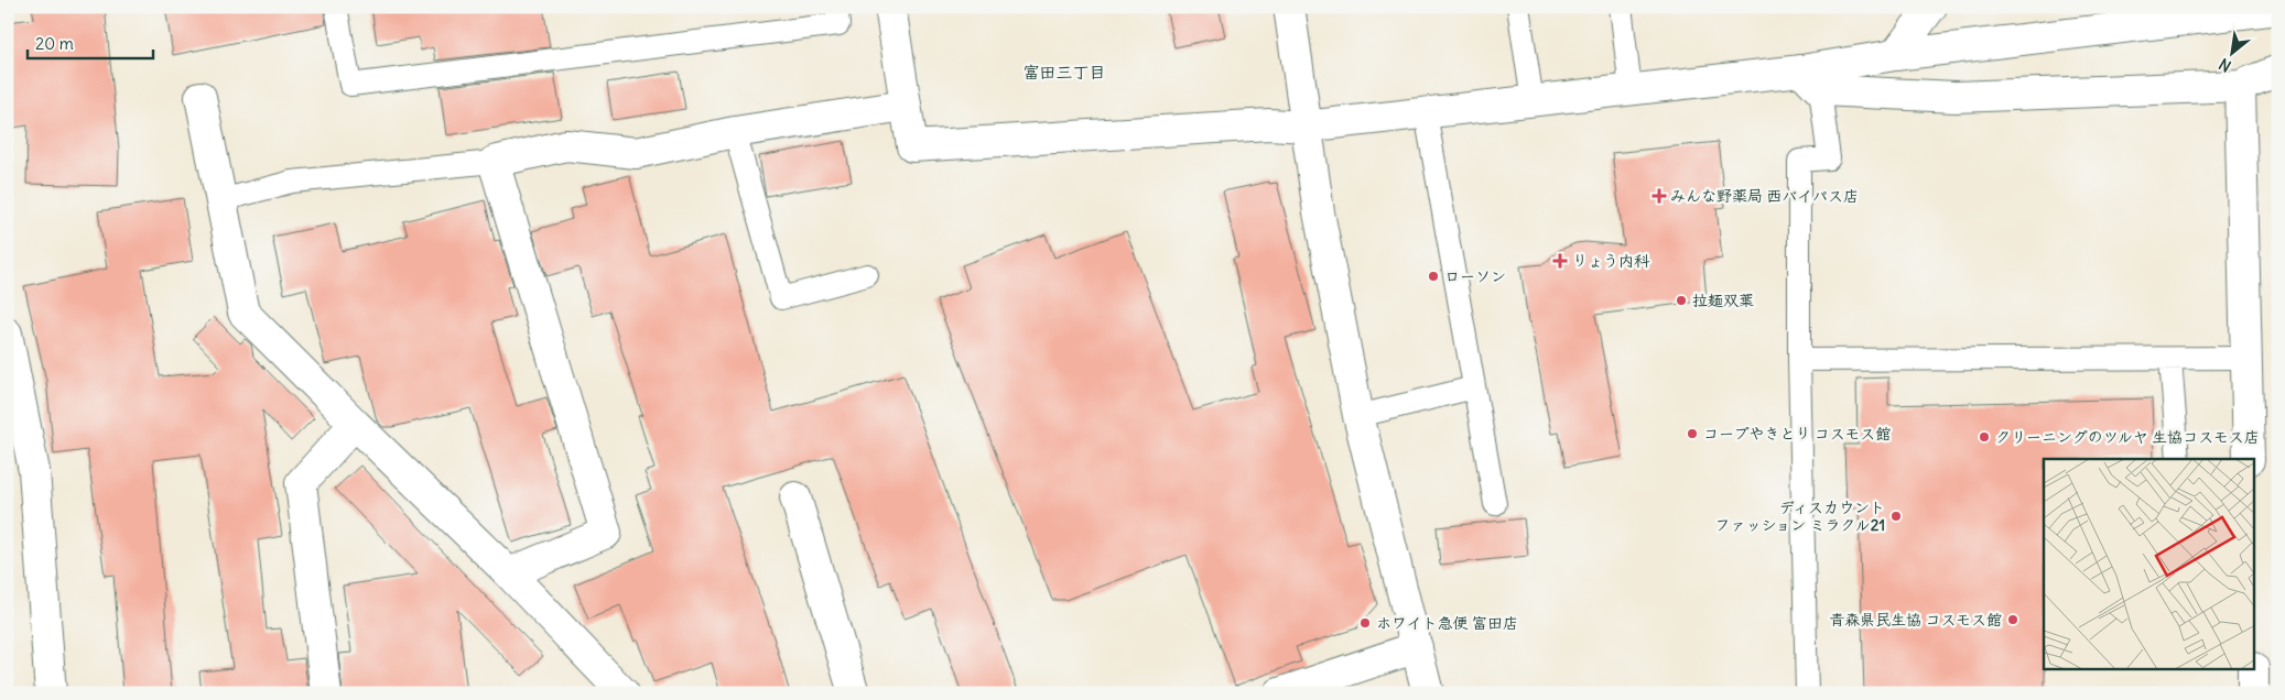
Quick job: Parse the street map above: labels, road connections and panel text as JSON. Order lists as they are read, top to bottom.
{
  "districts": ["富田三丁目"],
  "places": {
    "health": ["みんな野薬局 西バイパス店", "りょう内科"],
    "other": [
      "ローソン",
      "拉麺双葉",
      "コープやきとり コスモス館",
      "クリーニングのツルヤ 生協コスモス店",
      "ディスカウント ファッション ミラクル21",
      "青森県民生協 コスモス館",
      "ホワイト急便 富田店"
    ]
  },
  "scale_bar": "20 m",
  "north": "bottom left"
}
